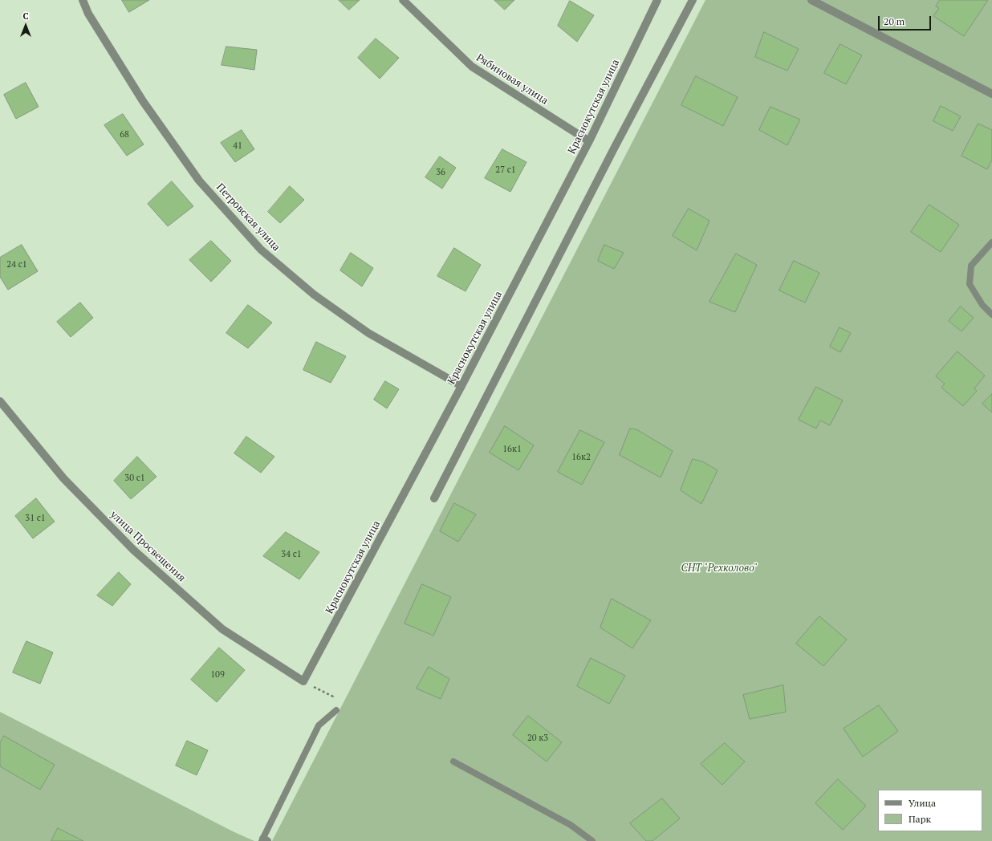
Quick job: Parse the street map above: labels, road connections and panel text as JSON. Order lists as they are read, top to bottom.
{
  "streets": {
    "street": [
      "Рябиновая улица",
      "Краснокутская улица",
      "Петровская улица",
      "улица Просвещения"
    ]
  },
  "crossings": [
    ["Рябиновая улица", "Краснокутская улица"],
    ["Краснокутская улица", "Петровская улица"],
    ["Краснокутская улица", "улица Просвещения"]
  ],
  "parks": ["СНТ \"Рехколово\""],
  "house_numbers": [
    "68",
    "41",
    "27 с1",
    "36",
    "24 с1",
    "16к1",
    "16к2",
    "30 с1",
    "31 с1",
    "34 с1",
    "109",
    "20 к3"
  ],
  "legend": ["Улица", "Парк"],
  "scale_bar": "20 m",
  "north": "top"
}
